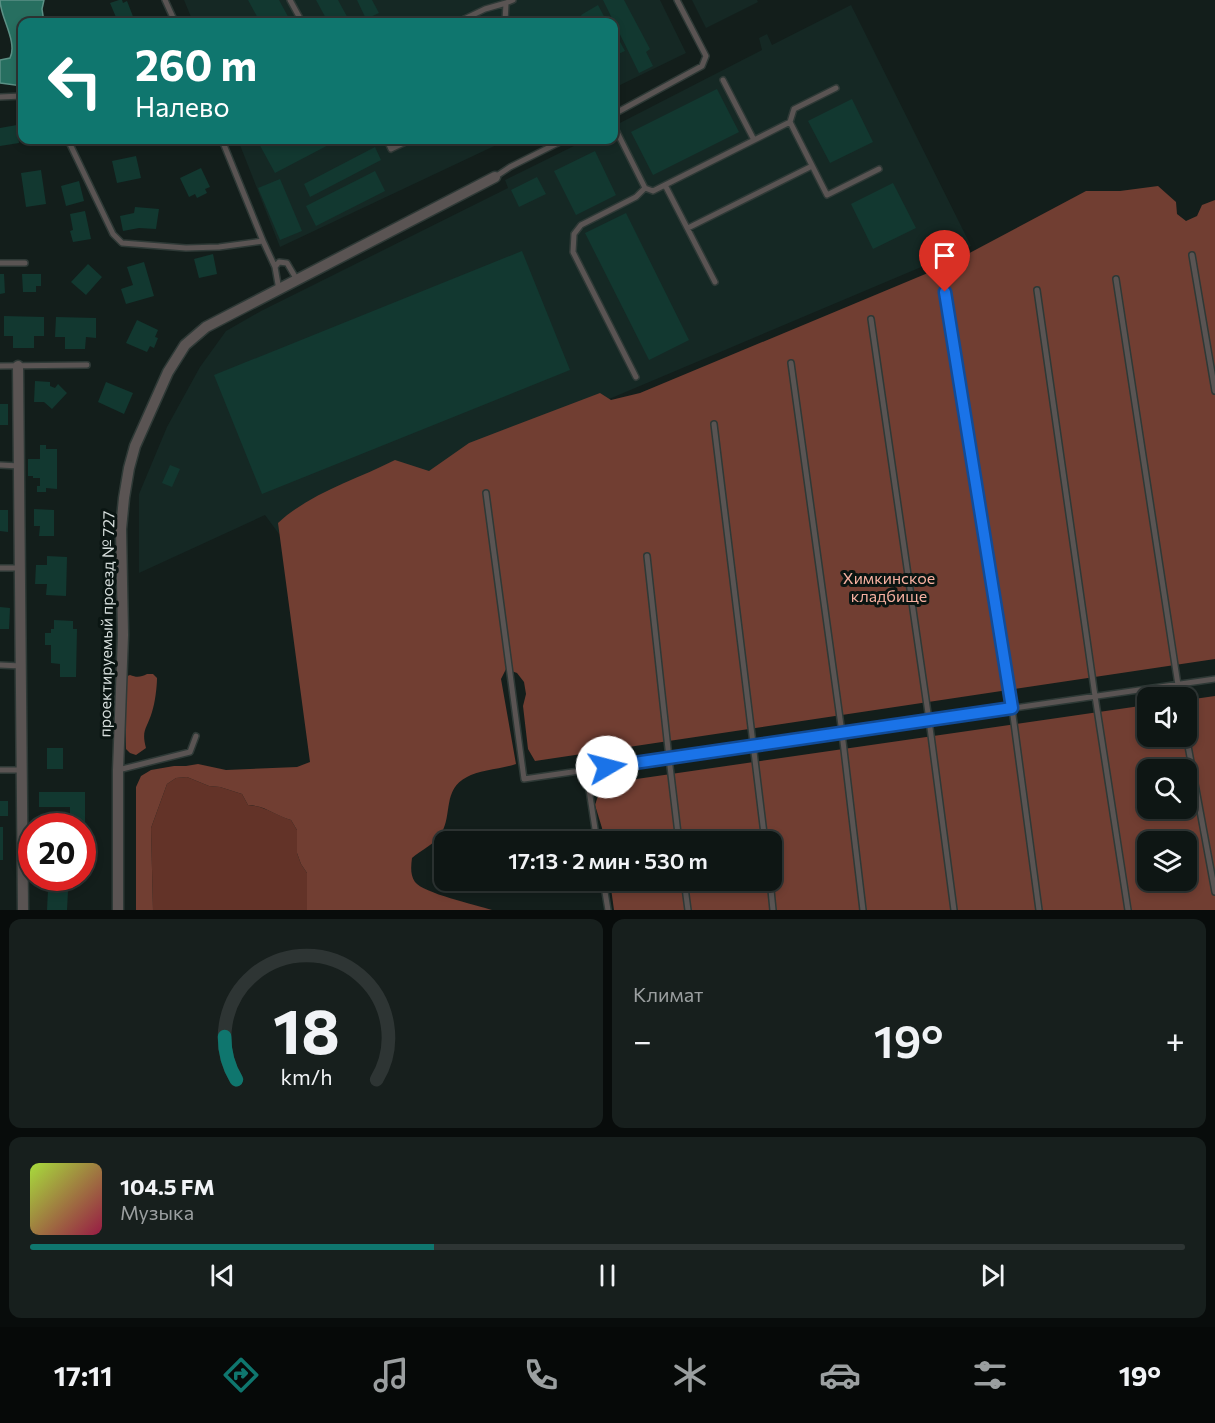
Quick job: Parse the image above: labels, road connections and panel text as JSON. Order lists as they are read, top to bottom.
{
  "streets": {
    "street": ["проектируемый проезд № 727"]
  },
  "parks": ["Химкинское кладбище"],
  "page": {
    "turn": ["260 m", "Налево"],
    "limit": "20",
    "trip": "17:13 · 2 мин · 530 m",
    "tile": "Климат",
    "heat": ["−", "19°", "+"],
    "song": ["104.5 FM", "Музыка"],
    "tabs": ["17:11", "19°"],
    "gauge": ["18", "km/h"]
  }
}
